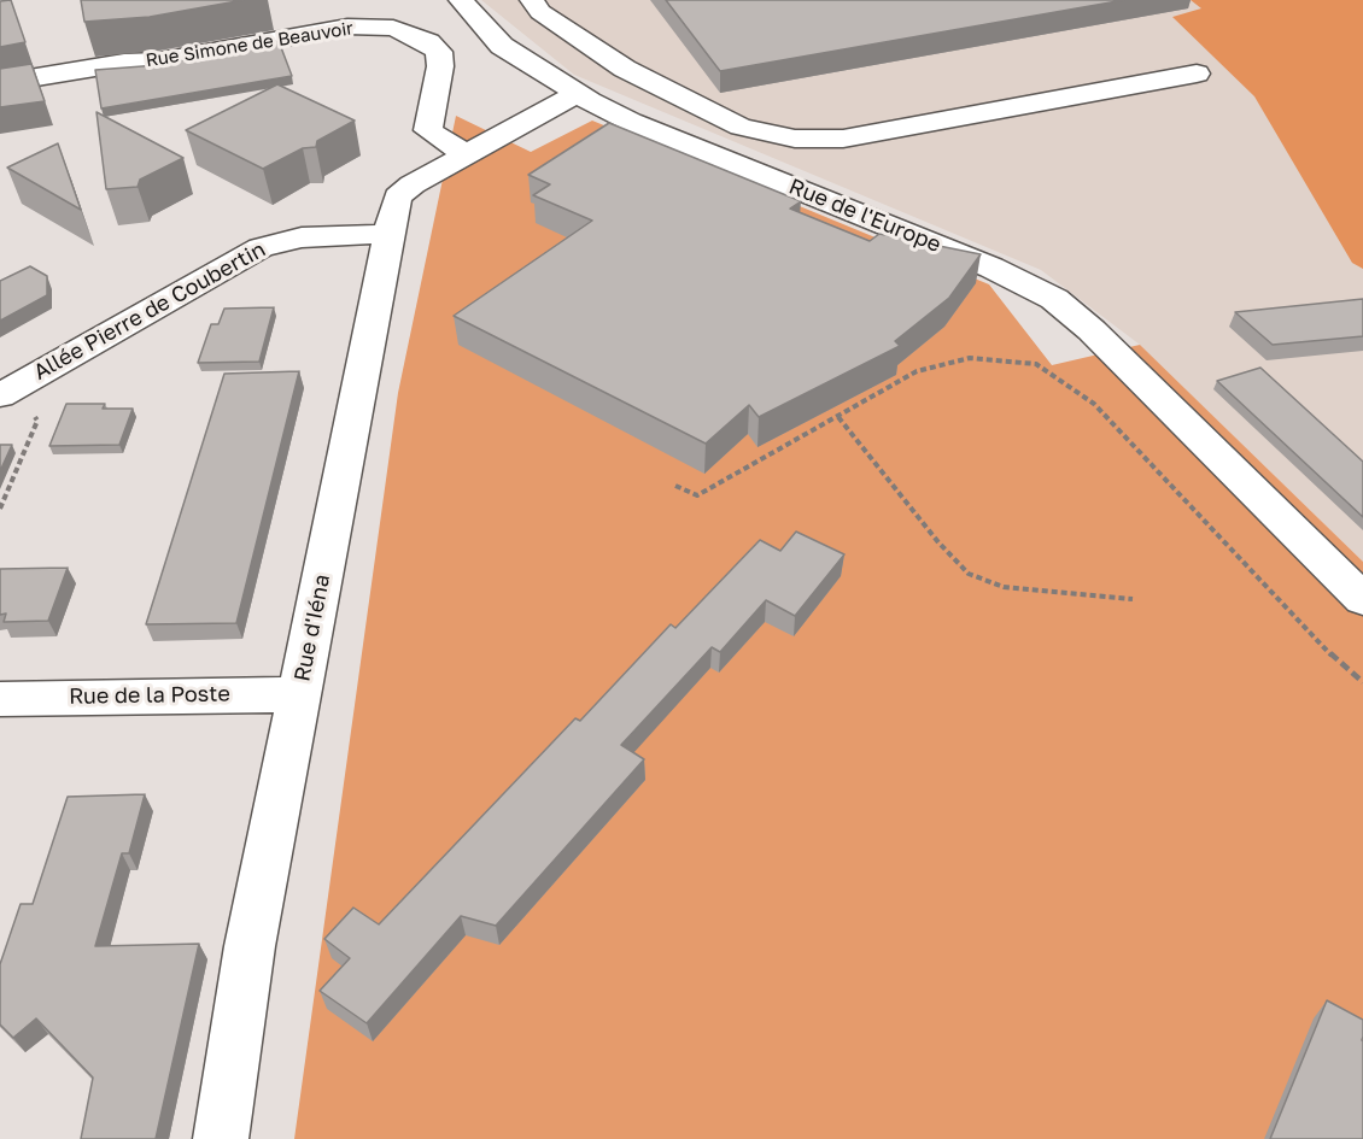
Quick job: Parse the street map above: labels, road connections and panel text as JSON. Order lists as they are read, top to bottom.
{
  "streets": {
    "street": [
      "Rue Simone de Beauvoir",
      "Rue de l'Europe",
      "Allée Pierre de Coubertin",
      "Rue d'Iéna",
      "Rue de la Poste"
    ]
  },
  "crossings": [
    ["Rue Simone de Beauvoir", "Rue d'Iéna"],
    ["Rue de l'Europe", "Rue d'Iéna"],
    ["Allée Pierre de Coubertin", "Rue d'Iéna"],
    ["Rue d'Iéna", "Rue de la Poste"]
  ]
}
